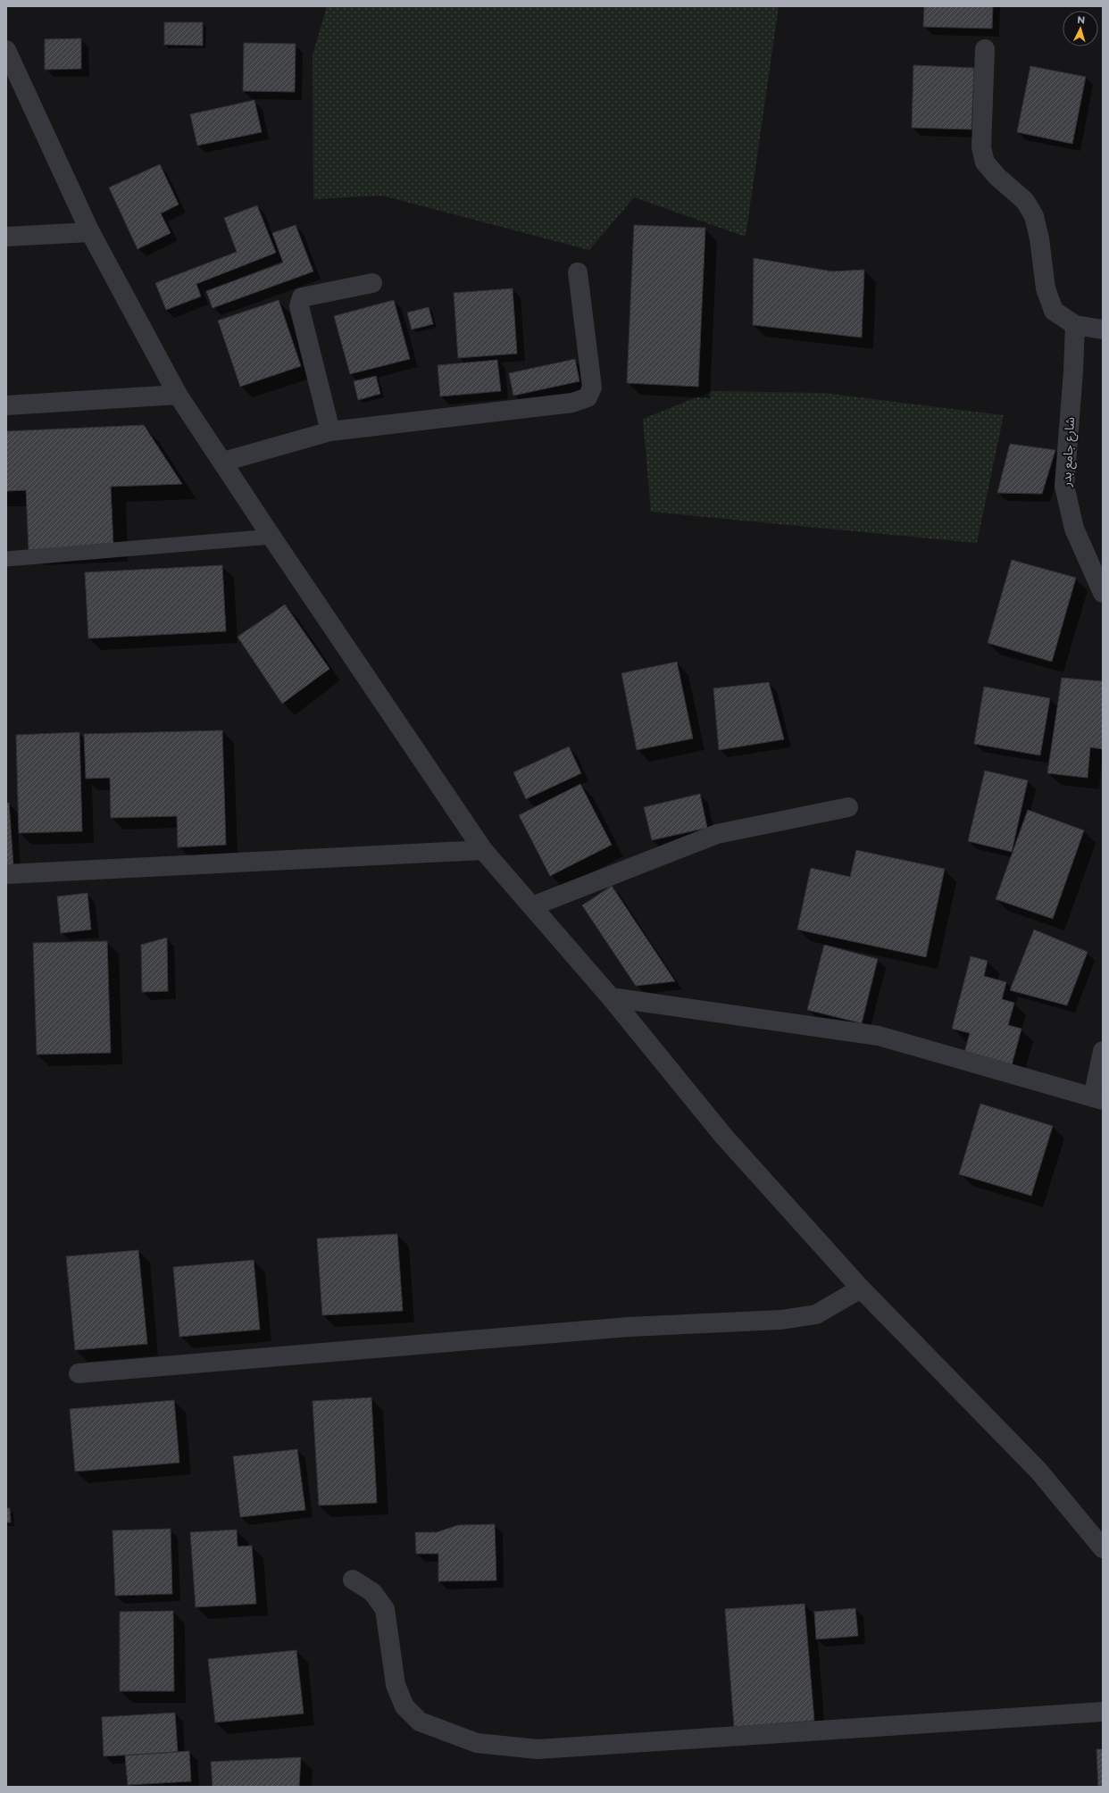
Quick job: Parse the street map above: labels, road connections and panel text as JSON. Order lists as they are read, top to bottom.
{
  "streets": {
    "street": ["شارع جامع بدر"]
  },
  "north": "top"
}
